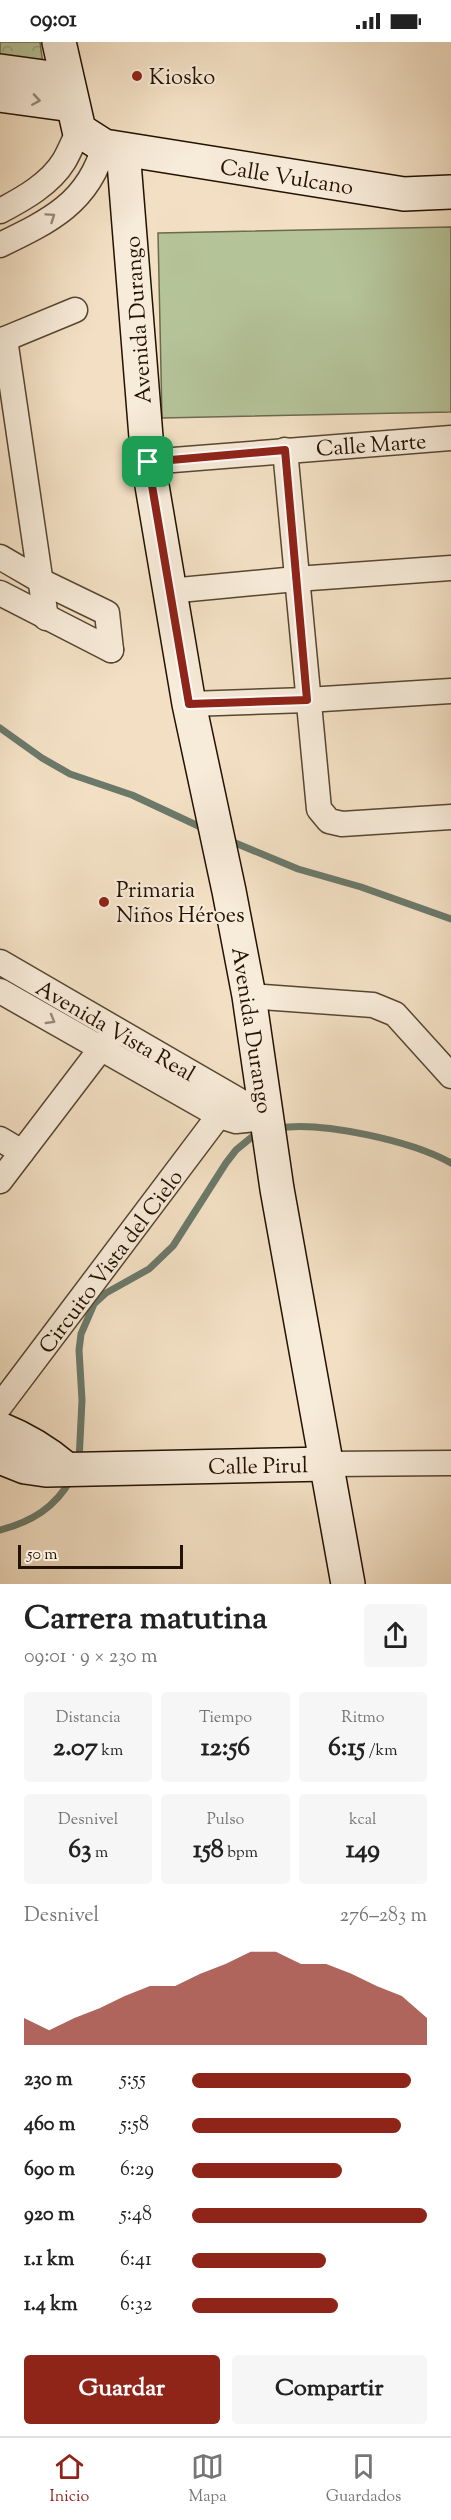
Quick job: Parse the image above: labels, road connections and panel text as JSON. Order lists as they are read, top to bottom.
{
  "streets": {
    "street": [
      "Calle Vulcano",
      "Avenida Durango",
      "Calle Marte",
      "Avenida Vista Real",
      "Circuito Vista del Cielo",
      "Calle Pirul"
    ]
  },
  "crossings": [
    ["Calle Vulcano", "Avenida Durango"],
    ["Avenida Durango", "Calle Marte"],
    ["Avenida Durango", "Avenida Vista Real"],
    ["Avenida Durango", "Calle Pirul"],
    ["Avenida Vista Real", "Circuito Vista del Cielo"]
  ],
  "places": ["Kiosko", "Primaria Niños Héroes"],
  "scale_bar": "50 m",
  "page": {
    "status": "09:01",
    "scale": "50 m",
    "heading": ["Carrera matutina", "09:01 · 9 × 230 m"],
    "stats": [
      ["Distancia", "2.07 km"],
      ["Tiempo", "12:56"],
      ["Ritmo", "6:15 /km"],
      ["Desnivel", "63 m"],
      ["Pulso", "158 bpm"],
      ["kcal", "149"]
    ],
    "chart": ["Desnivel", "276–283 m"],
    "list": [
      {
        "name": "230 m",
        "note": "5:55"
      },
      {
        "name": "460 m",
        "note": "5:58"
      },
      {
        "name": "690 m",
        "note": "6:29"
      },
      {
        "name": "920 m",
        "note": "5:48"
      },
      {
        "name": "1.1 km",
        "note": "6:41"
      },
      {
        "name": "1.4 km",
        "note": "6:32"
      }
    ],
    "buttons": ["Guardar", "Compartir"],
    "tabs": ["Inicio", "Mapa", "Guardados"]
  }
}
